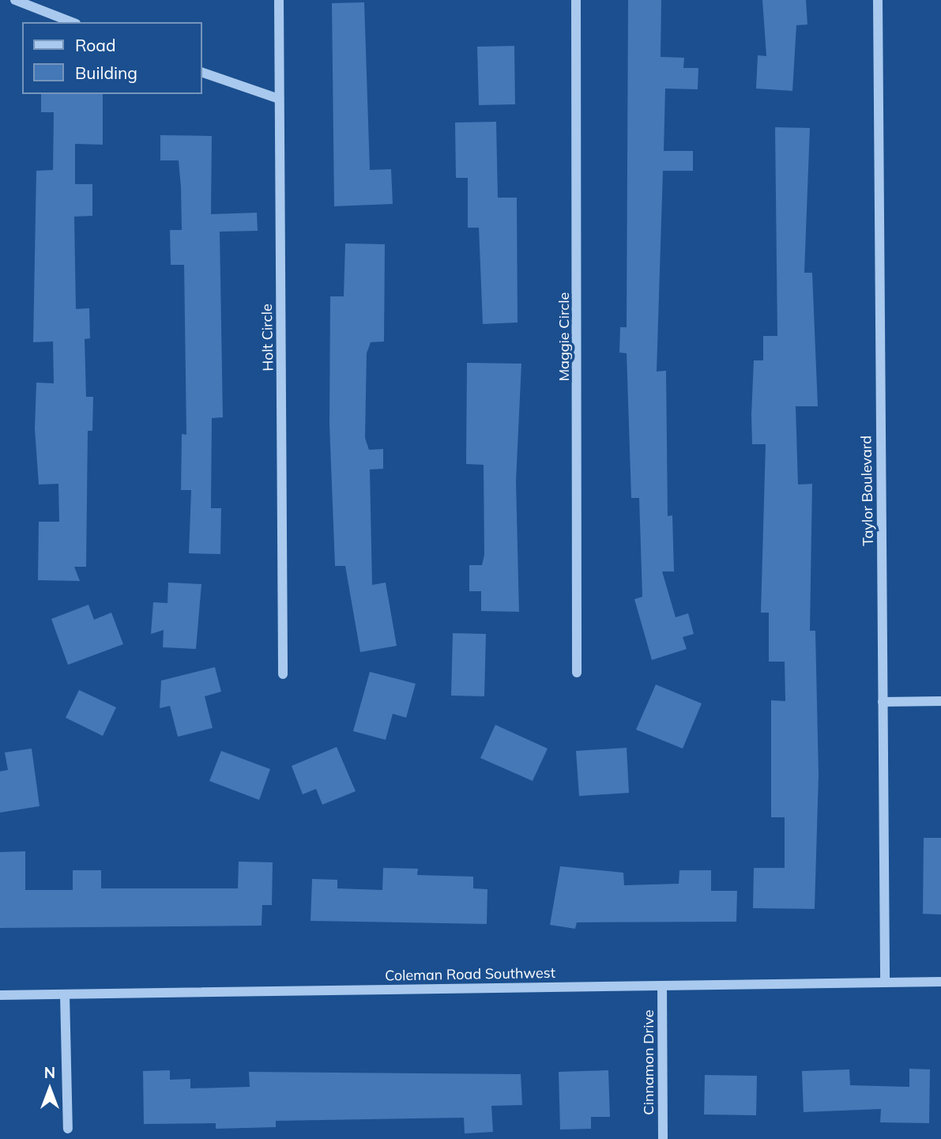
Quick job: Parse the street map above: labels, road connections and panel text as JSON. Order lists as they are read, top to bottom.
{
  "streets": {
    "street": [
      "Maggie Circle",
      "Holt Circle",
      "Taylor Boulevard",
      "Coleman Road Southwest",
      "Cinnamon Drive"
    ]
  },
  "crossings": [
    ["Taylor Boulevard", "Coleman Road Southwest"],
    ["Coleman Road Southwest", "Cinnamon Drive"]
  ],
  "legend": ["Road", "Building"],
  "north": "top"
}
